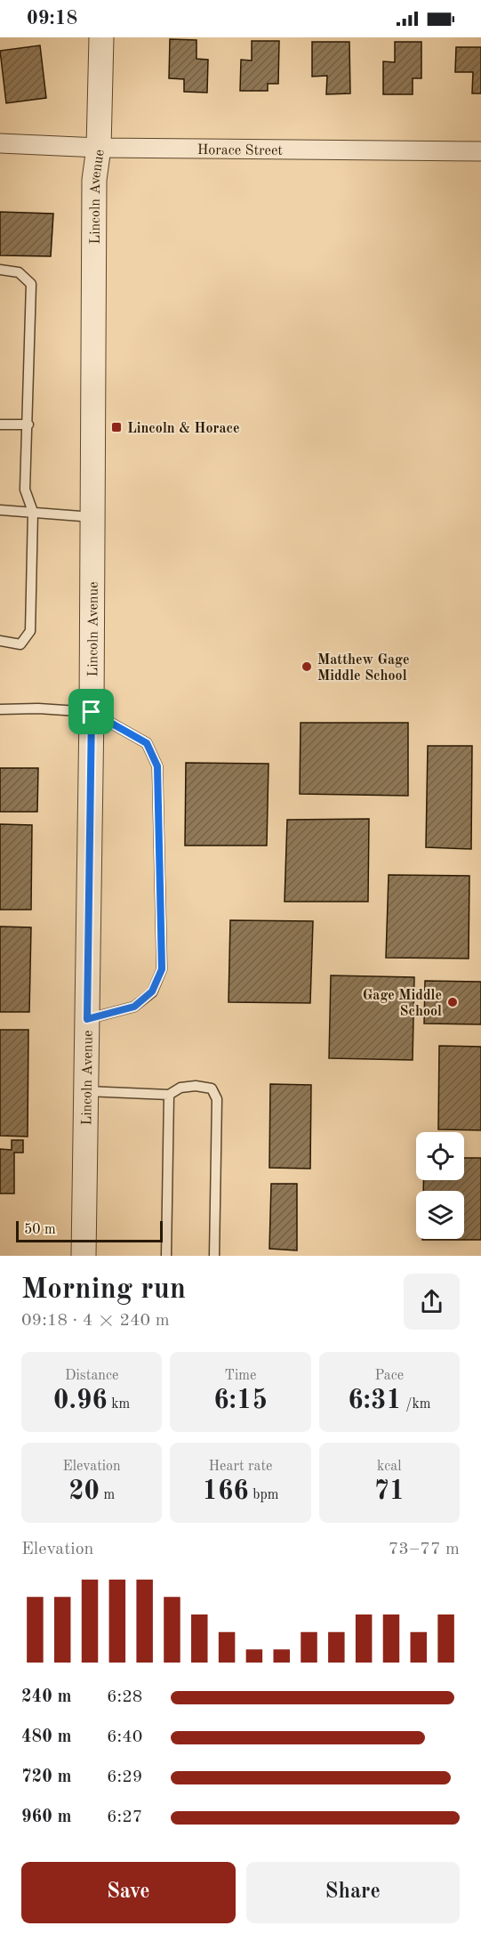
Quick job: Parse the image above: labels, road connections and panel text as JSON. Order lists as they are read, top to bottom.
{
  "streets": {
    "street": ["Horace Street", "Lincoln Avenue"]
  },
  "crossings": [
    ["Horace Street", "Lincoln Avenue"]
  ],
  "places": {
    "transit": ["Lincoln & Horace"],
    "other": ["Matthew Gage Middle School", "Gage Middle School"]
  },
  "scale_bar": "50 m",
  "page": {
    "status": "09:18",
    "scale": "50 m",
    "heading": ["Morning run", "09:18 · 4 × 240 m"],
    "stats": [
      ["Distance", "0.96 km"],
      ["Time", "6:15"],
      ["Pace", "6:31 /km"],
      ["Elevation", "20 m"],
      ["Heart rate", "166 bpm"],
      ["kcal", "71"]
    ],
    "chart": ["Elevation", "73–77 m"],
    "list": [
      {
        "name": "240 m",
        "note": "6:28"
      },
      {
        "name": "480 m",
        "note": "6:40"
      },
      {
        "name": "720 m",
        "note": "6:29"
      },
      {
        "name": "960 m",
        "note": "6:27"
      }
    ],
    "buttons": ["Save", "Share"]
  }
}
